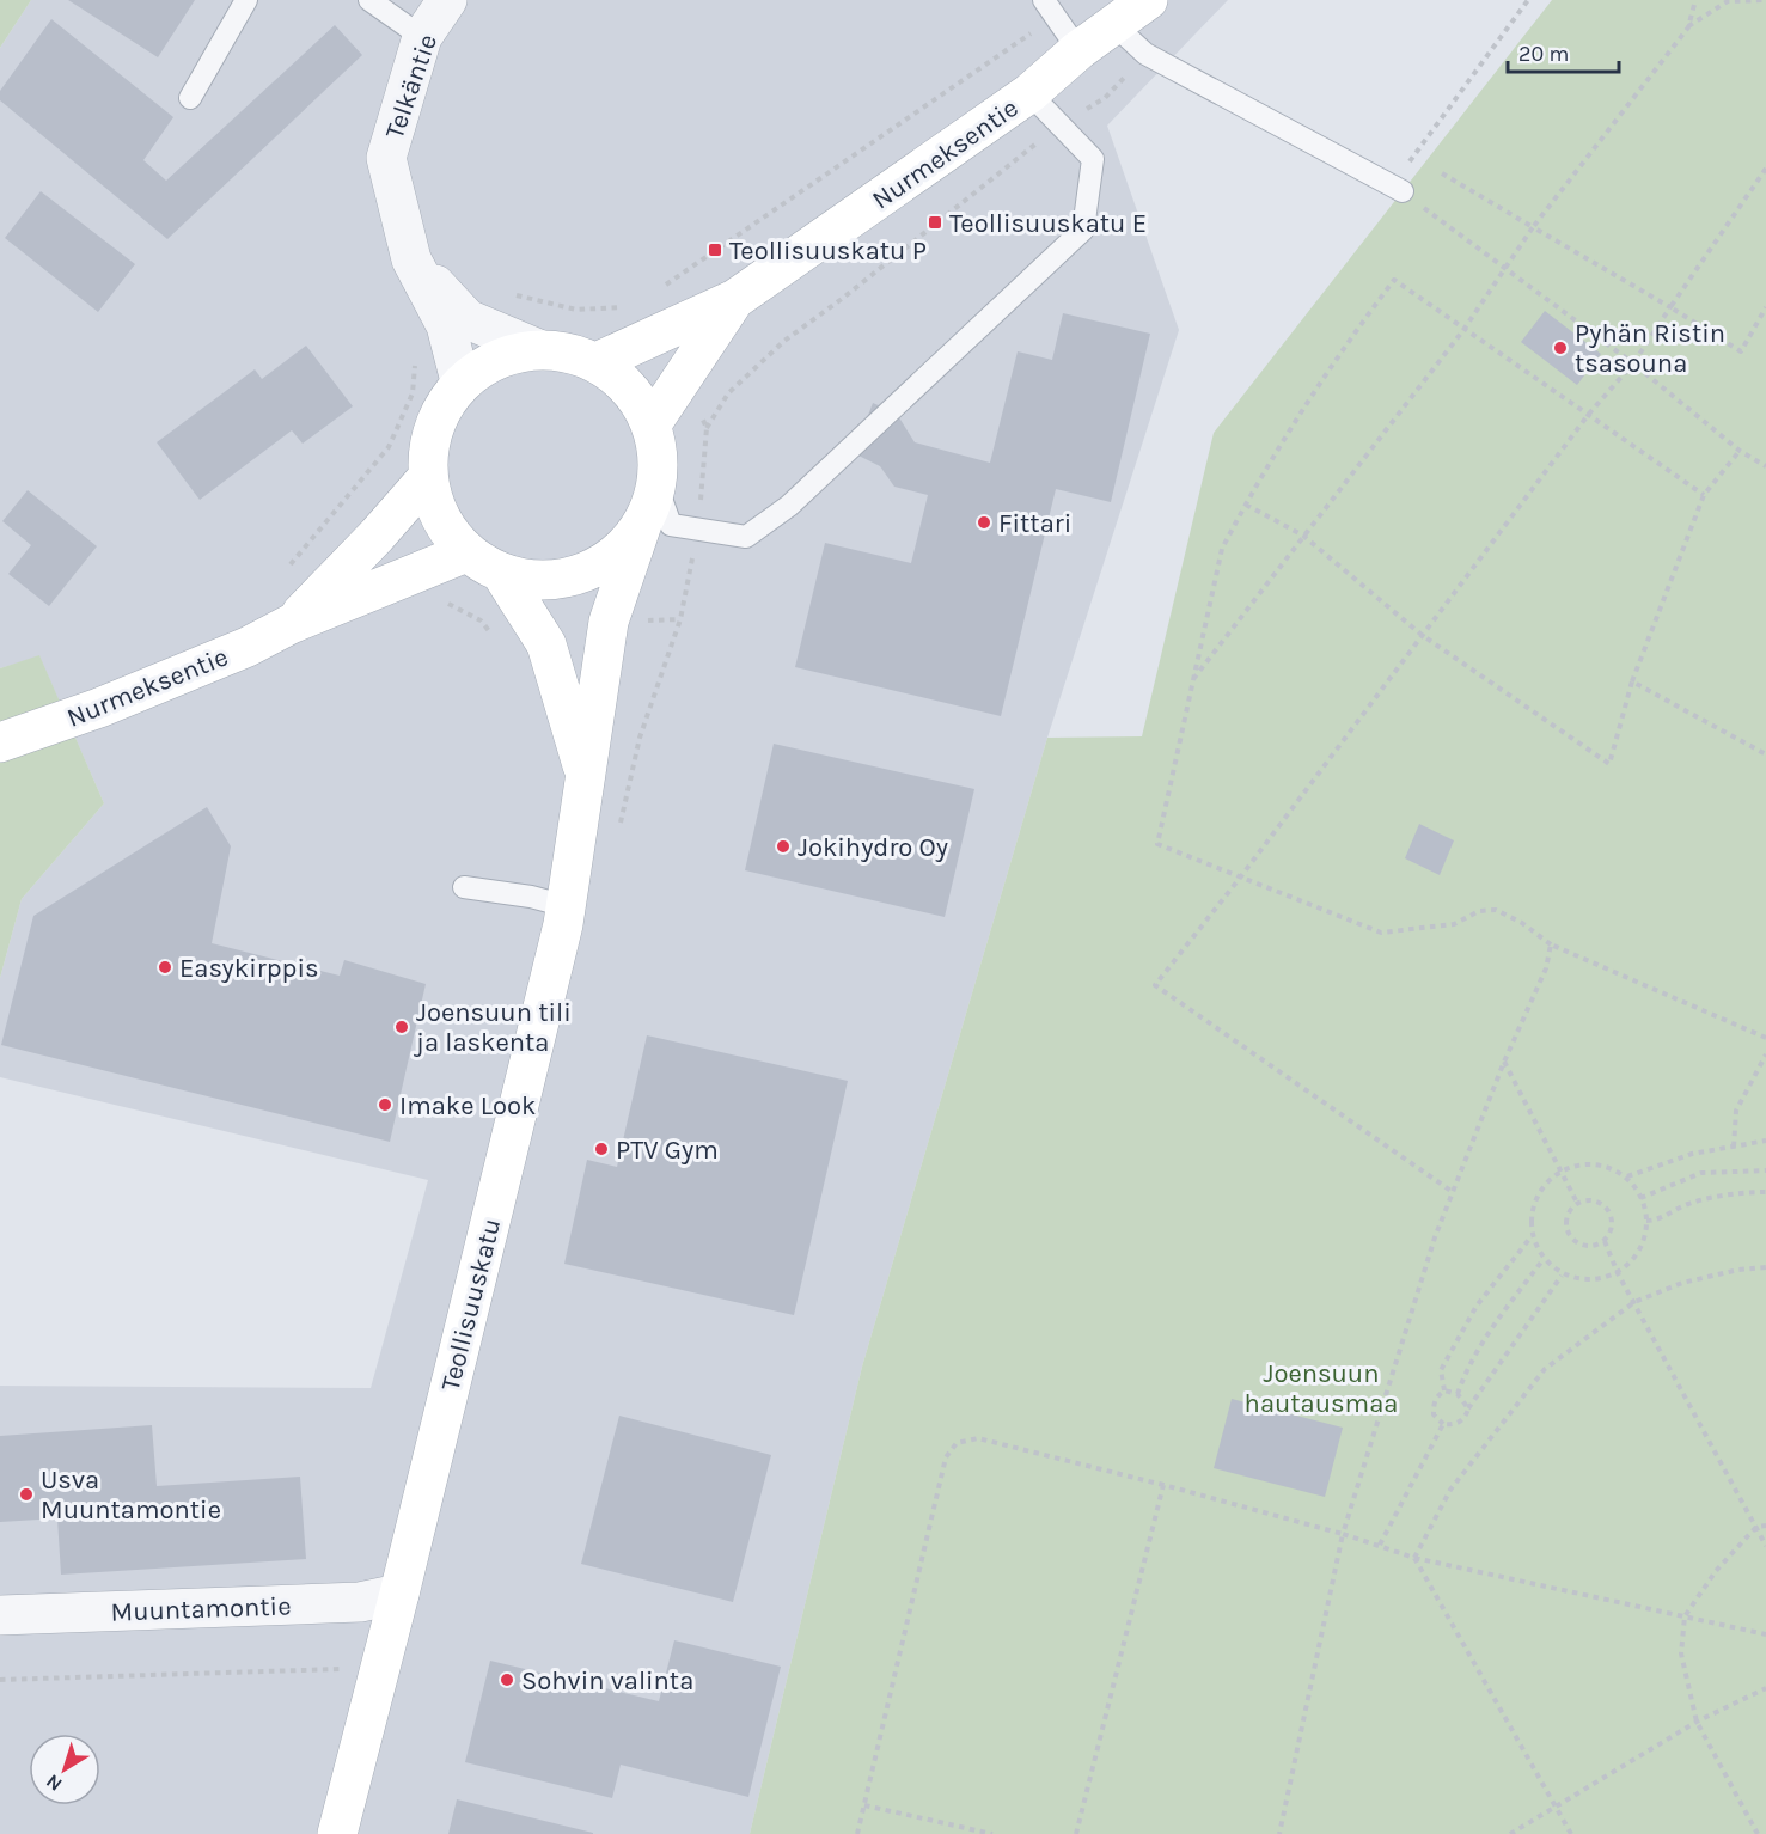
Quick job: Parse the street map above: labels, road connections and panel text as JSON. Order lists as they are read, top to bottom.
{
  "streets": {
    "street": [
      "Telkäntie",
      "Nurmeksentie",
      "Teollisuuskatu",
      "Muuntamontie"
    ]
  },
  "crossings": [
    ["Telkäntie", "Nurmeksentie"],
    ["Telkäntie", "Teollisuuskatu"],
    ["Nurmeksentie", "Teollisuuskatu"],
    ["Teollisuuskatu", "Muuntamontie"]
  ],
  "parks": ["Joensuun hautausmaa"],
  "places": {
    "transit": ["Teollisuuskatu E", "Teollisuuskatu P"],
    "other": [
      "Pyhän Ristin tsasouna",
      "Fittari",
      "Jokihydro Oy",
      "Easykirppis",
      "Joensuun tili ja laskenta",
      "Imake Look",
      "PTV Gym",
      "Usva Muuntamontie",
      "Sohvin valinta"
    ]
  },
  "scale_bar": "20 m",
  "north": "bottom left"
}
